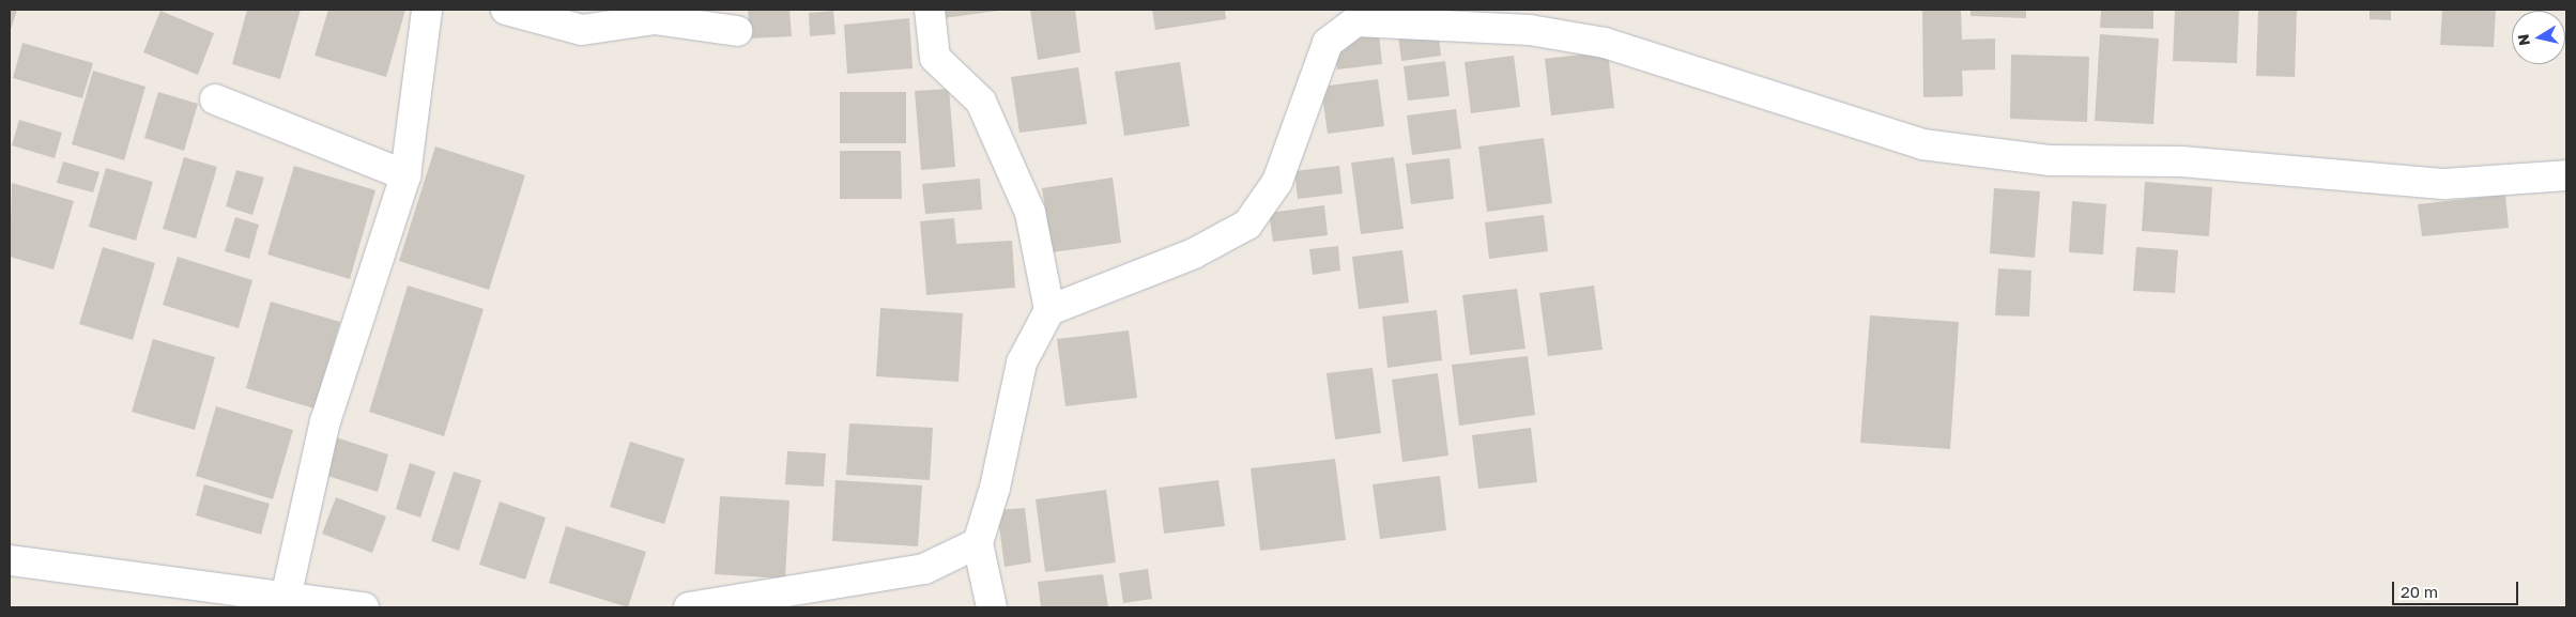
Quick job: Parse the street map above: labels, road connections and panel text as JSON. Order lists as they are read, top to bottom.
{
  "scale_bar": "20 m",
  "north": "left"
}
